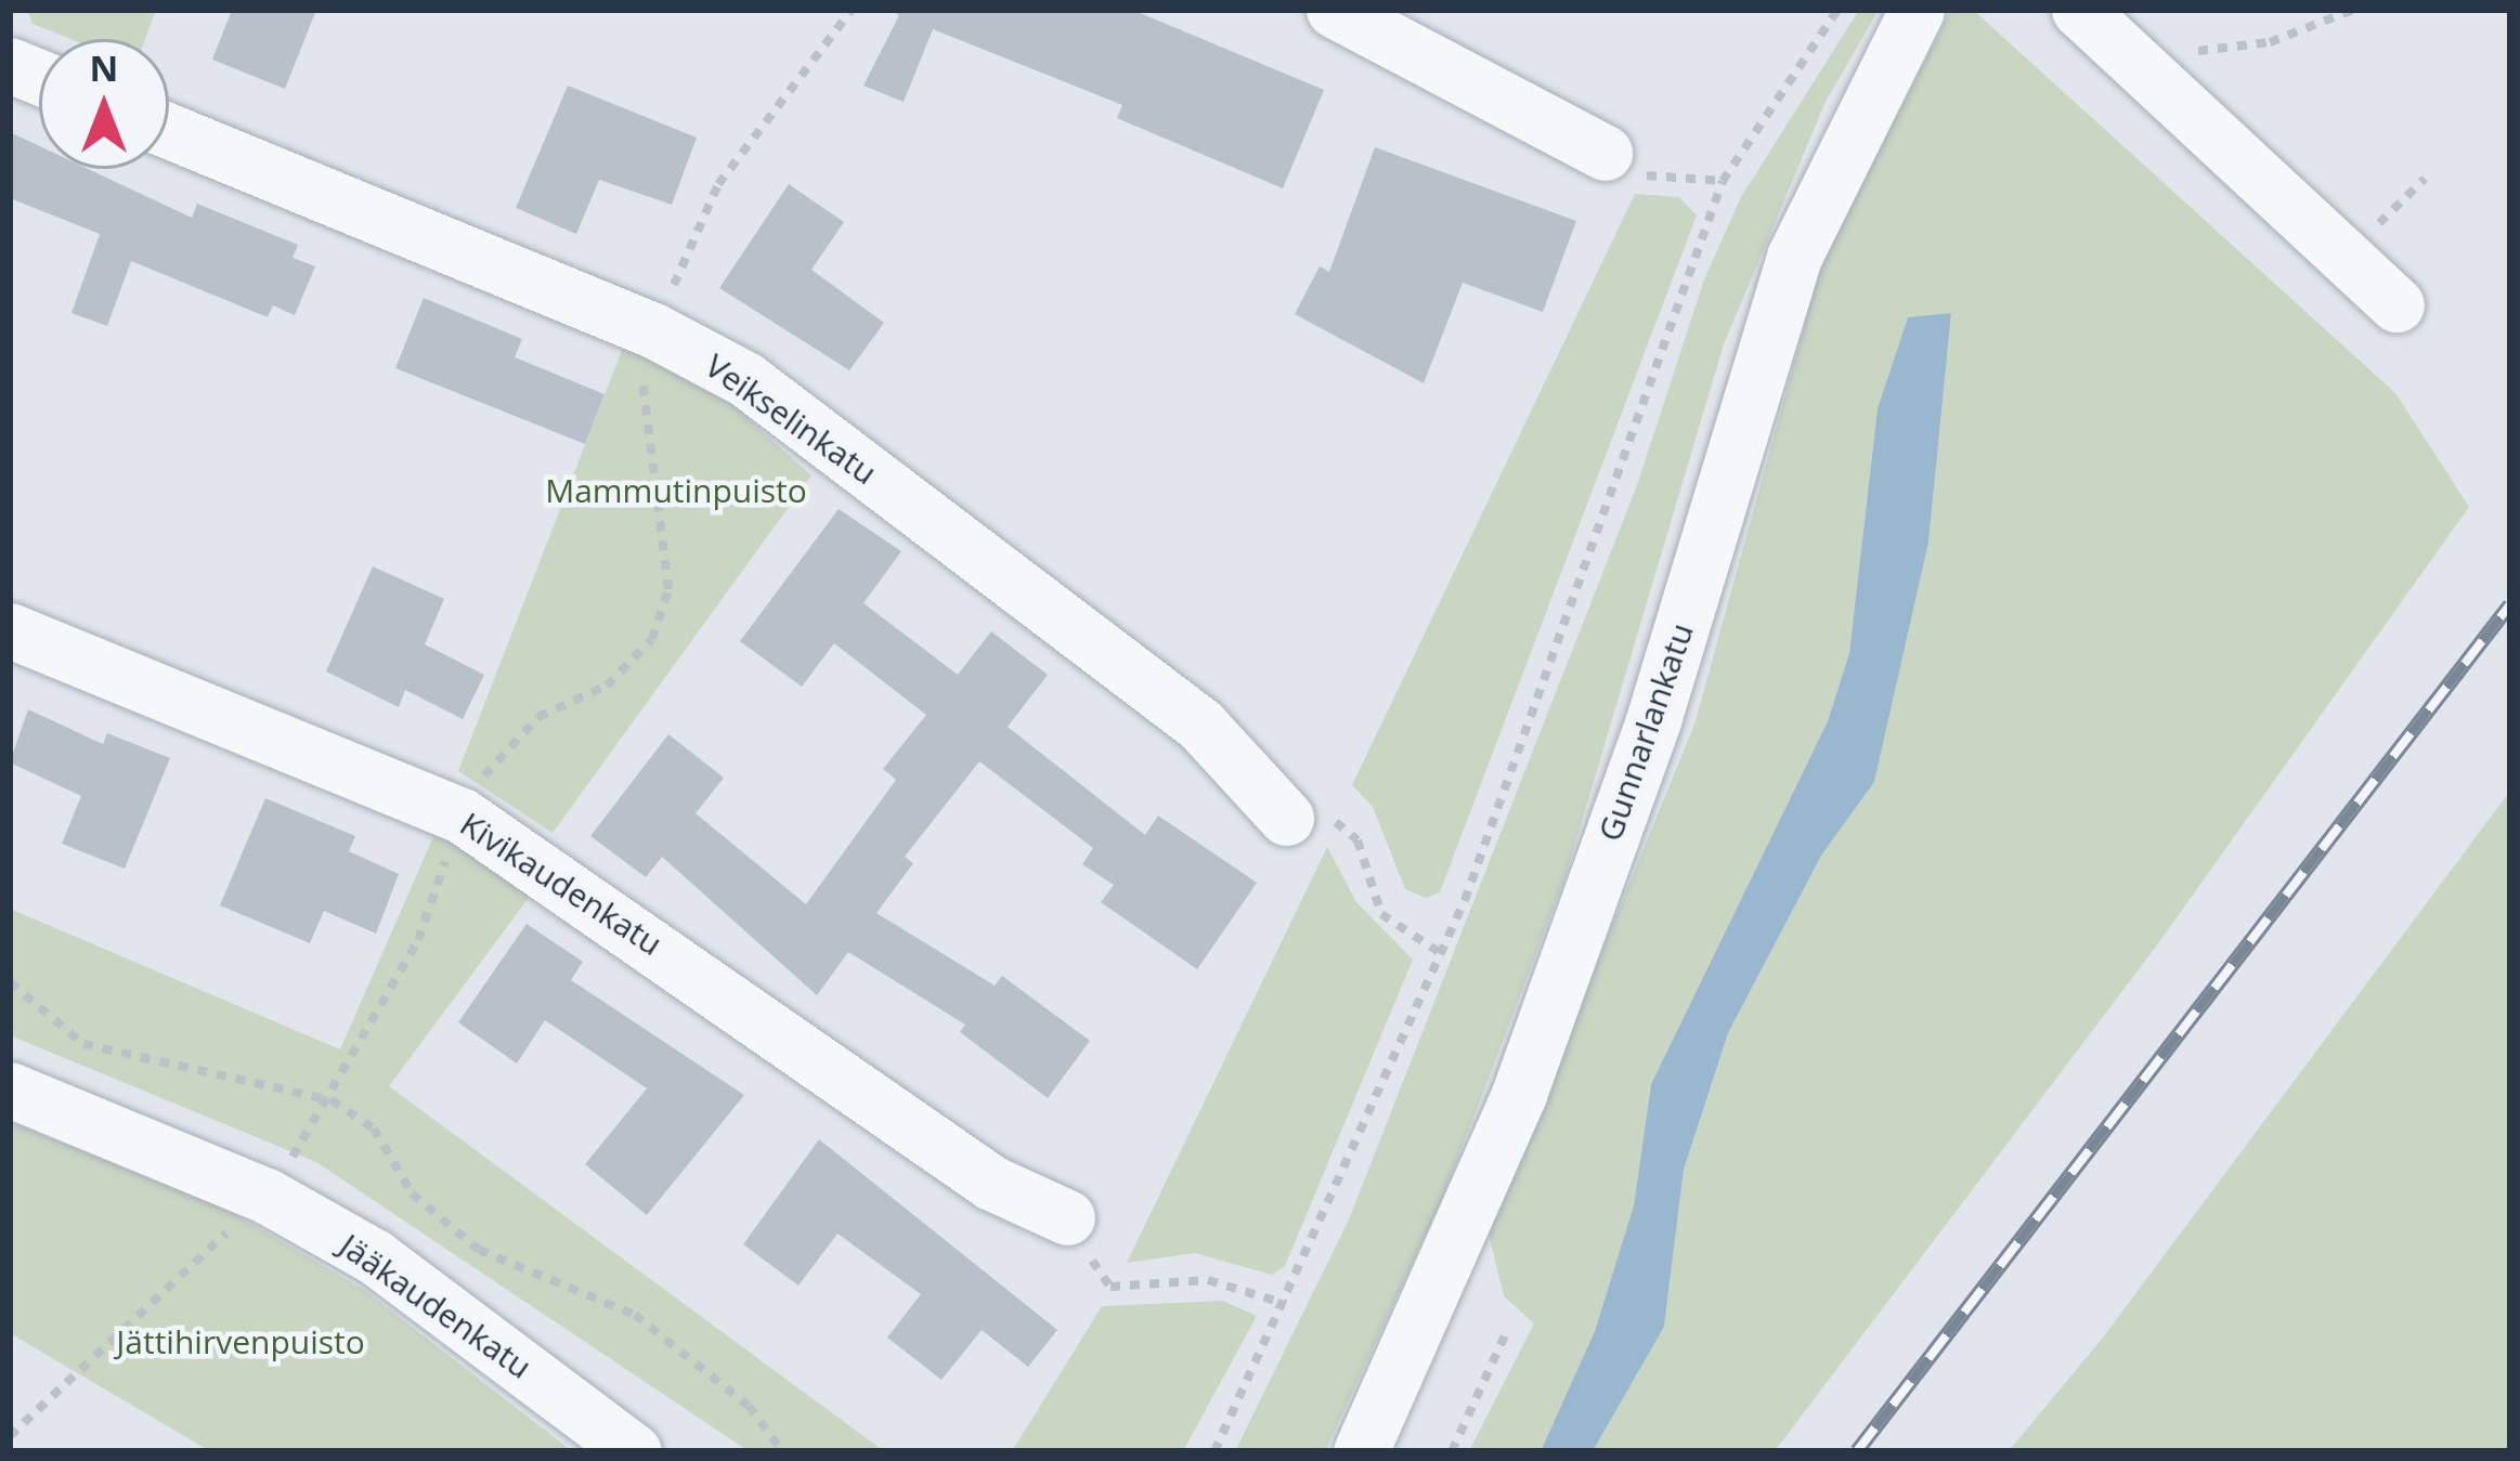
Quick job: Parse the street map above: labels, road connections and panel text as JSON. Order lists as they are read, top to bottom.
{
  "streets": {
    "street": [
      "Veikselinkatu",
      "Gunnarlankatu",
      "Kivikaudenkatu",
      "Jääkaudenkatu"
    ]
  },
  "parks": ["Mammutinpuisto", "Jättihirvenpuisto"],
  "north": "top"
}
